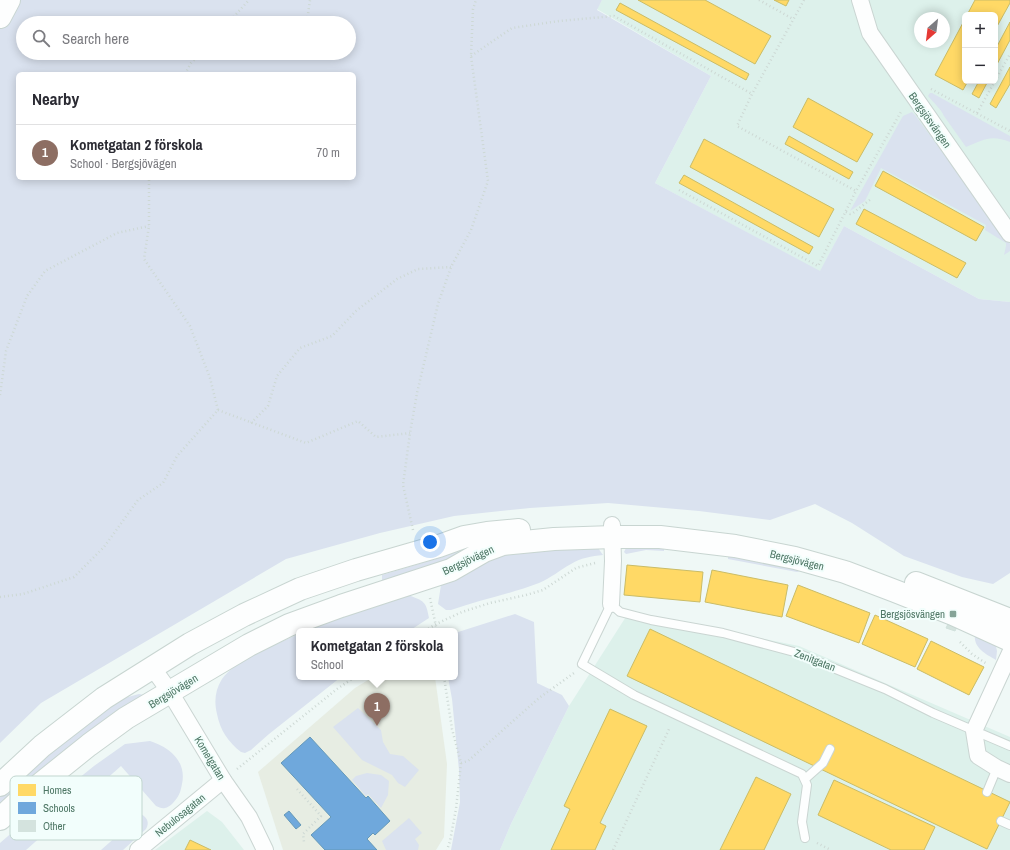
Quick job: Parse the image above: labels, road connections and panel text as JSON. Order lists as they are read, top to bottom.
{
  "streets": {
    "street": [
      "Bergsjösvängen",
      "Bergsjövägen",
      "Kometgatan",
      "Nebulosagatan"
    ],
    "lane": ["Zenitgatan"]
  },
  "crossings": [
    ["Bergsjövägen", "Kometgatan"],
    ["Kometgatan", "Nebulosagatan"]
  ],
  "places": {
    "transit": ["Bergsjösvängen"]
  },
  "legend": ["Homes", "Schools", "Other"],
  "north": "bottom left",
  "page": {
    "map_buttons": ["+", "−"],
    "search": "Search here",
    "heading": "Nearby",
    "list": [
      {
        "mark": "1",
        "name": "Kometgatan 2 förskola",
        "note": "School · Bergsjövägen",
        "value": "70 m"
      }
    ],
    "popup": ["Kometgatan 2 förskola", "School"],
    "pins": "1"
  }
}
